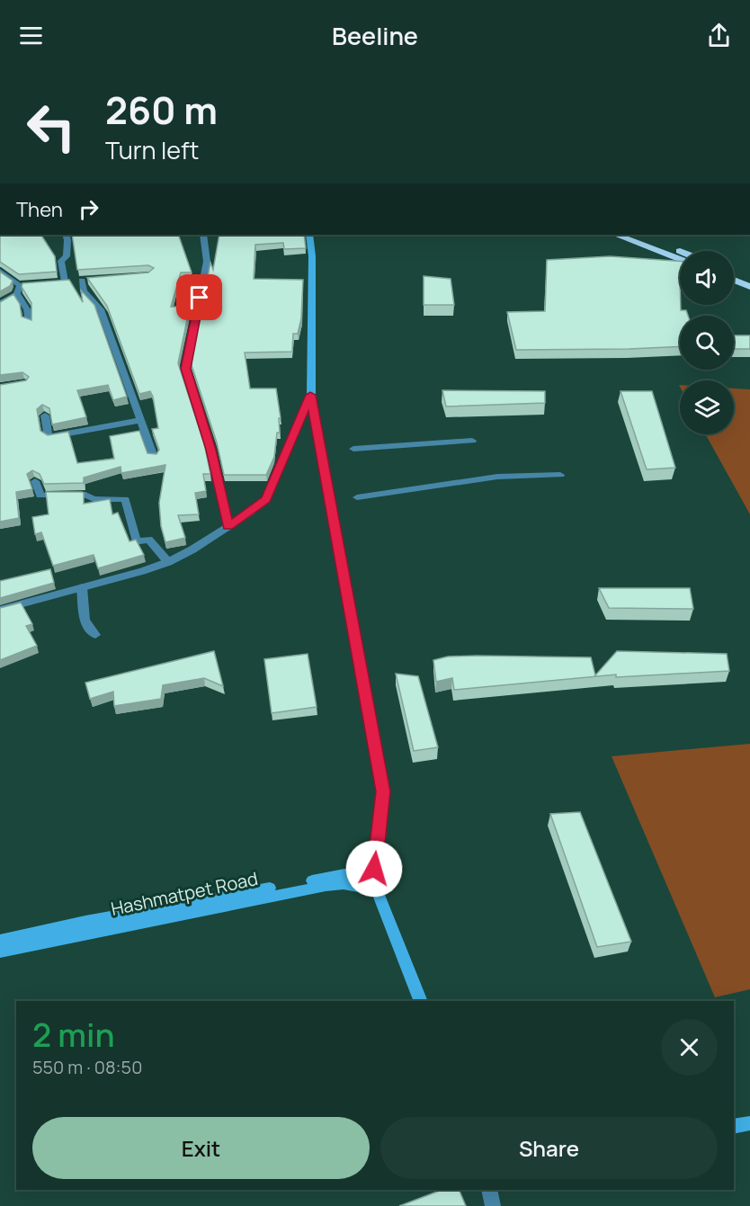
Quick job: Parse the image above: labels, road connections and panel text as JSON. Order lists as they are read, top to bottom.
{
  "streets": {
    "main road": ["Hashmatpet Road"]
  },
  "page": {
    "header": "Beeline",
    "turn": ["260 m", "Turn left"],
    "then": "Then",
    "heading": ["2 min", "550 m · 08:50"],
    "buttons": ["Exit", "Share"]
  }
}
